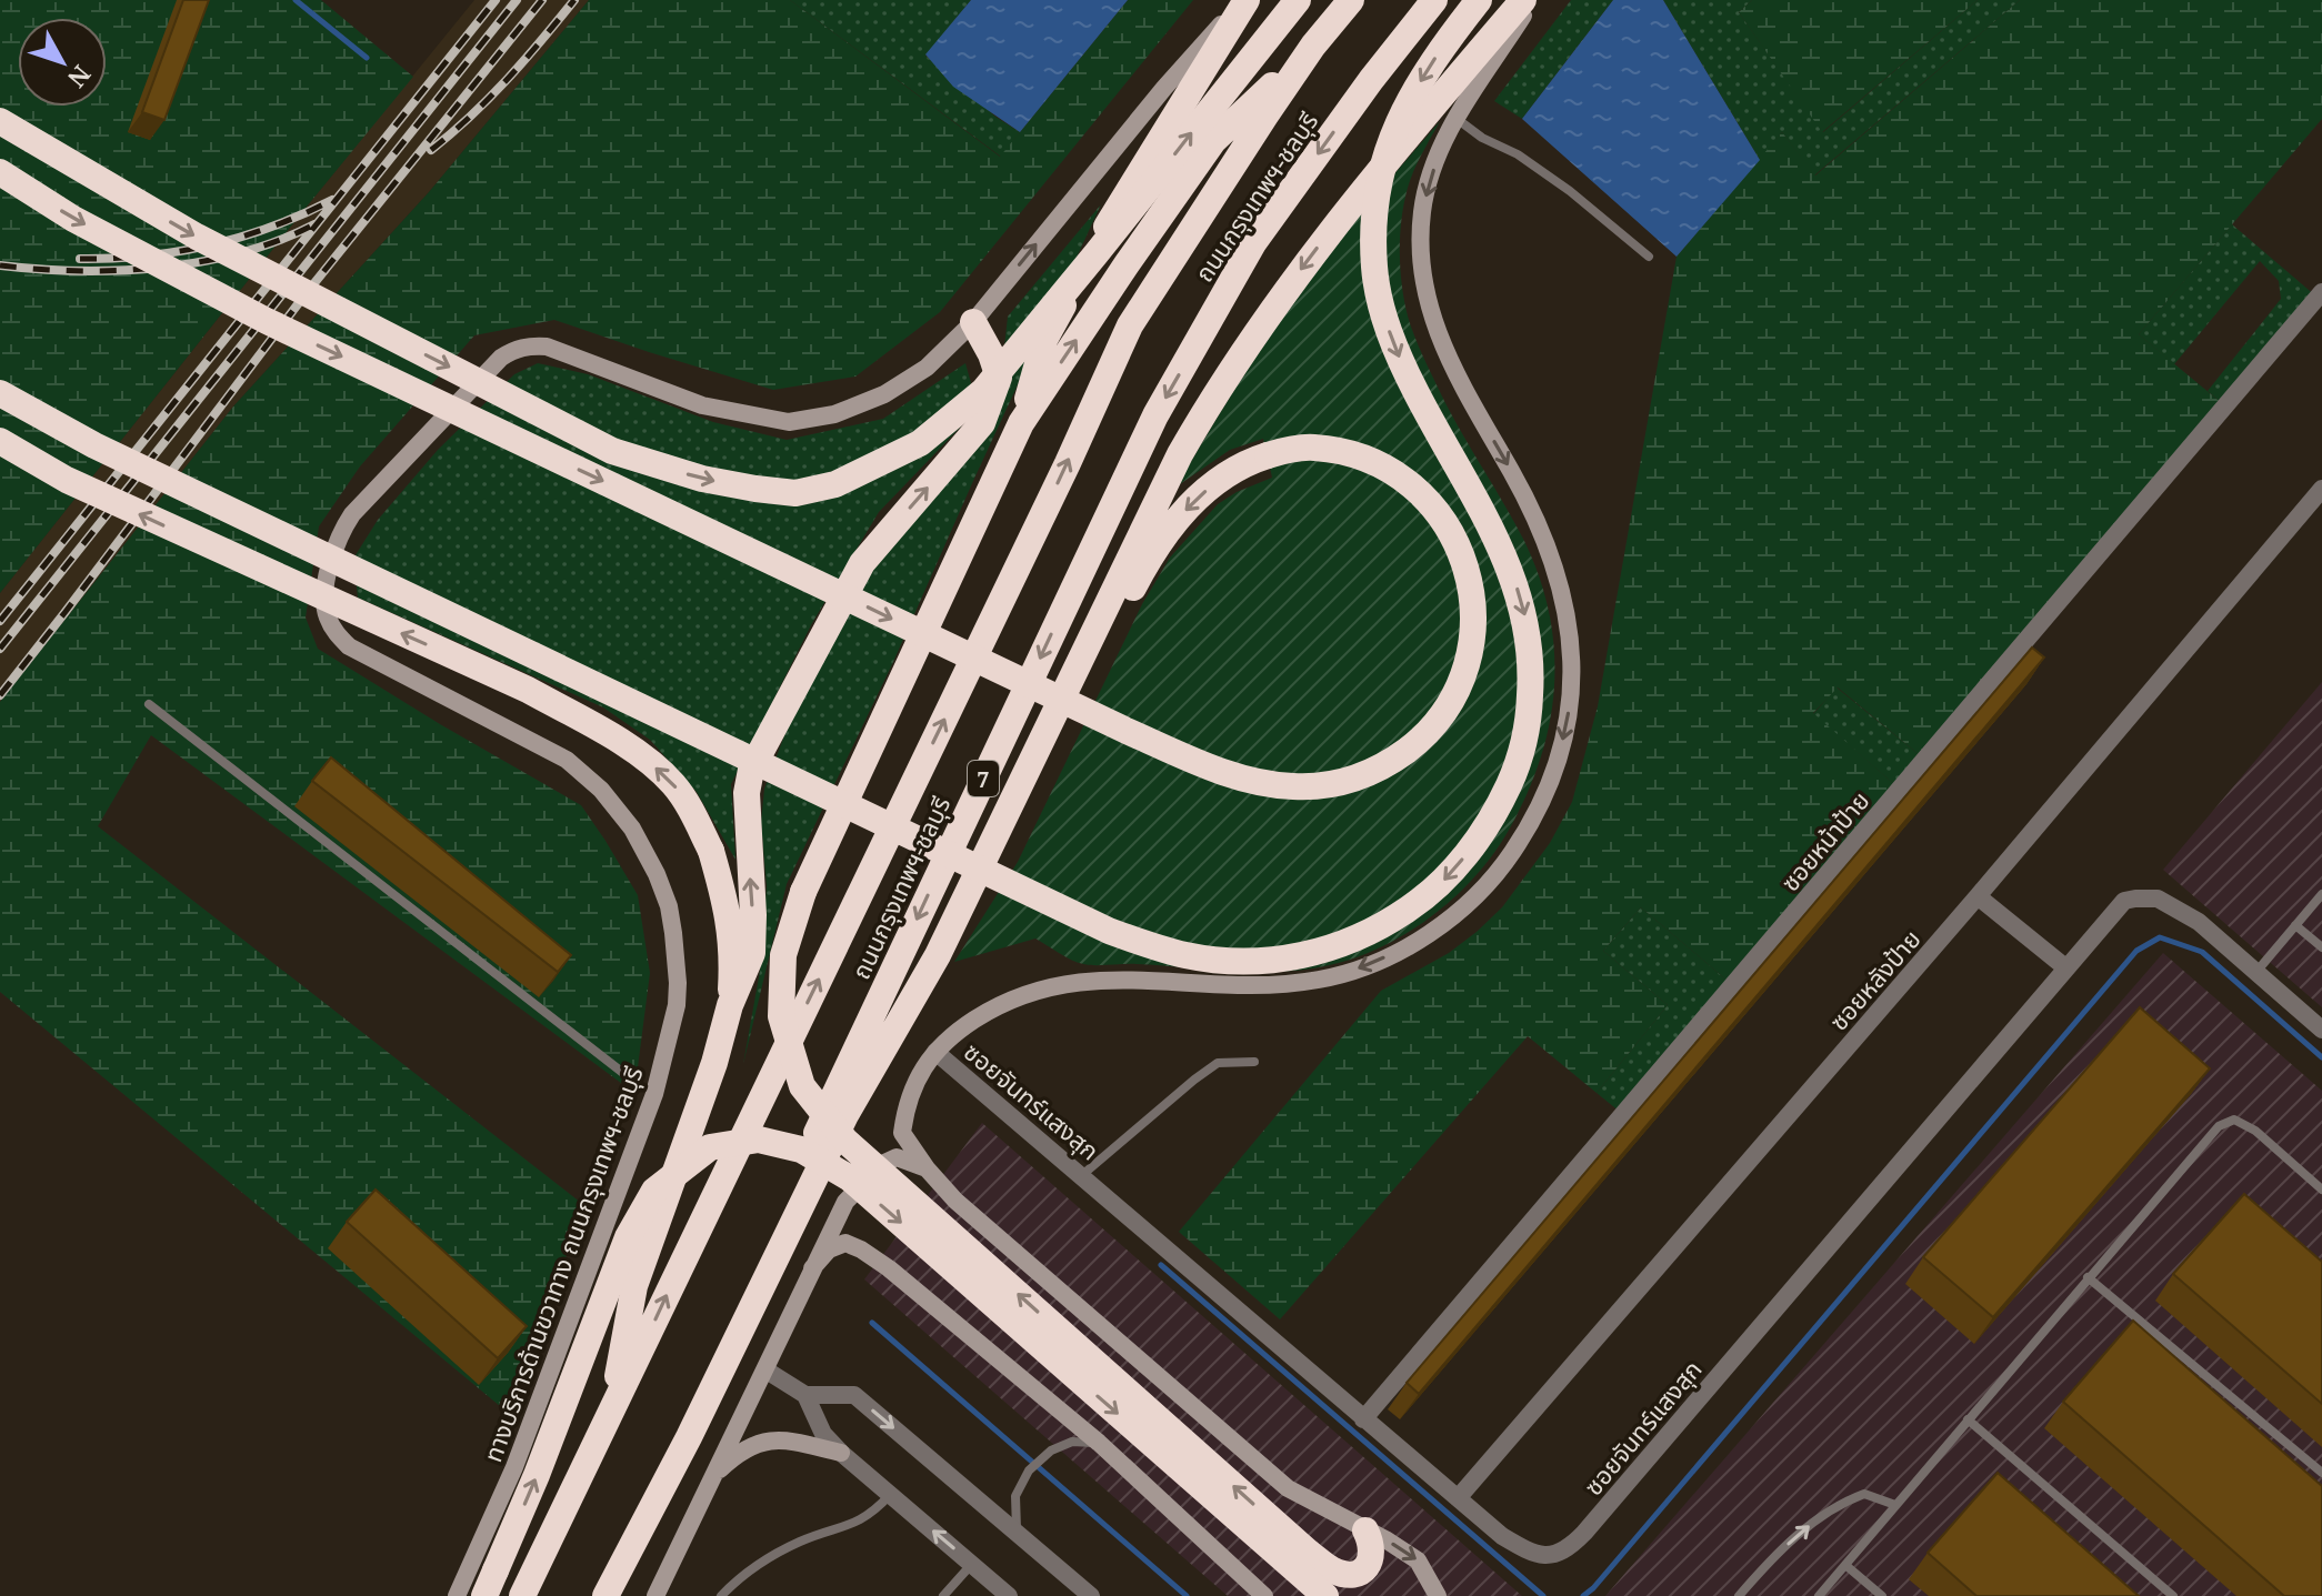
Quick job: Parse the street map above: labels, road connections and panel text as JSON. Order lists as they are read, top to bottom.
{
  "streets": {
    "highway": ["ถนนกรุงเทพฯ-ชลบุรี", "7"],
    "main road": ["ทางบริการด้านขวาทาง ถนนกรุงเทพฯ-ชลบุรี"],
    "street": ["ซอยหน้าป้าย", "ซอยหลังป้าย", "ซอยจันทร์แสงสุก"]
  },
  "crossings": [
    ["ซอยหน้าป้าย", "ซอยจันทร์แสงสุก"],
    ["ซอยหลังป้าย", "ซอยจันทร์แสงสุก"]
  ],
  "north": "bottom right"
}
